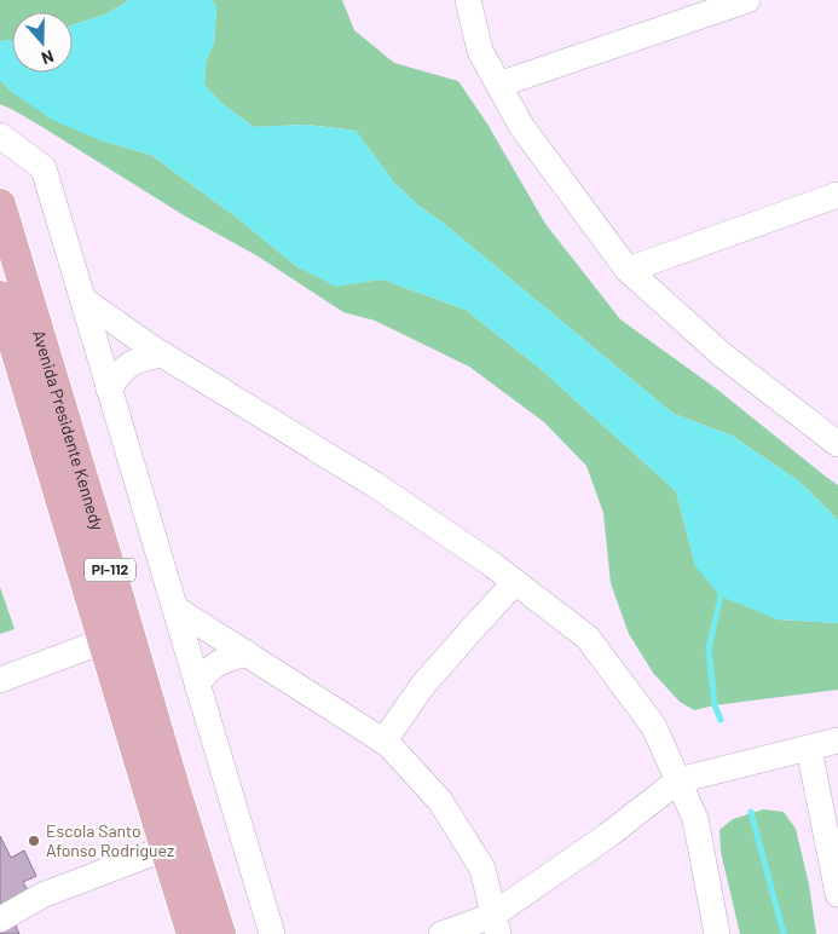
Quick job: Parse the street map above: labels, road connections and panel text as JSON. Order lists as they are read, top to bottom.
{
  "streets": {
    "main road": ["Avenida Presidente Kennedy", "PI-112"]
  },
  "places": ["Escola Santo Afonso Rodriguez"],
  "north": "bottom"
}
